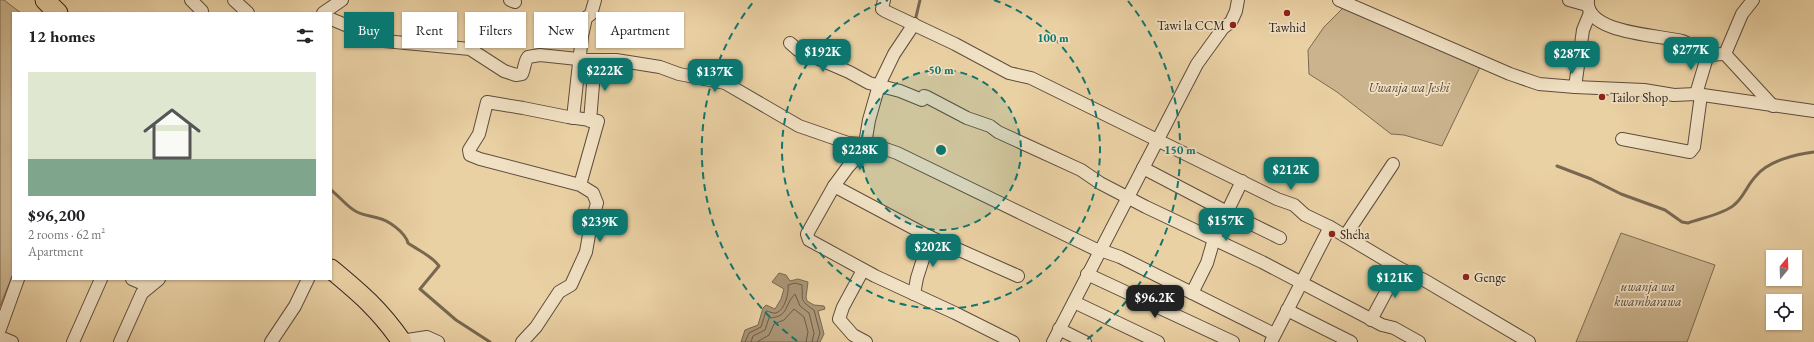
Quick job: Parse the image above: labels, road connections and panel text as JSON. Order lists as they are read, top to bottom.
{
  "parks": ["Uwanja wa Jeshi", "uwanja wa kwambarawa"],
  "places": [
    "Tawhid",
    "Tawi la CCM",
    "Tailor Shop",
    "Sheha",
    "Genge"
  ],
  "north": "top",
  "page": {
    "chip": [
      "Buy",
      "Rent",
      "Filters",
      "New",
      "Apartment"
    ],
    "heading": "12 homes",
    "price": [
      "$277K",
      "$192K",
      "$287K",
      "$222K",
      "$137K",
      "$228K",
      "$212K",
      "$157K",
      "$239K",
      "$202K",
      "$121K",
      "$96.2K"
    ],
    "list": [
      {
        "name": "$96,200",
        "note": "2 rooms · 62 m² · Apartment"
      }
    ]
  },
  "rings": ["100 m", "50 m", "150 m"]
}
